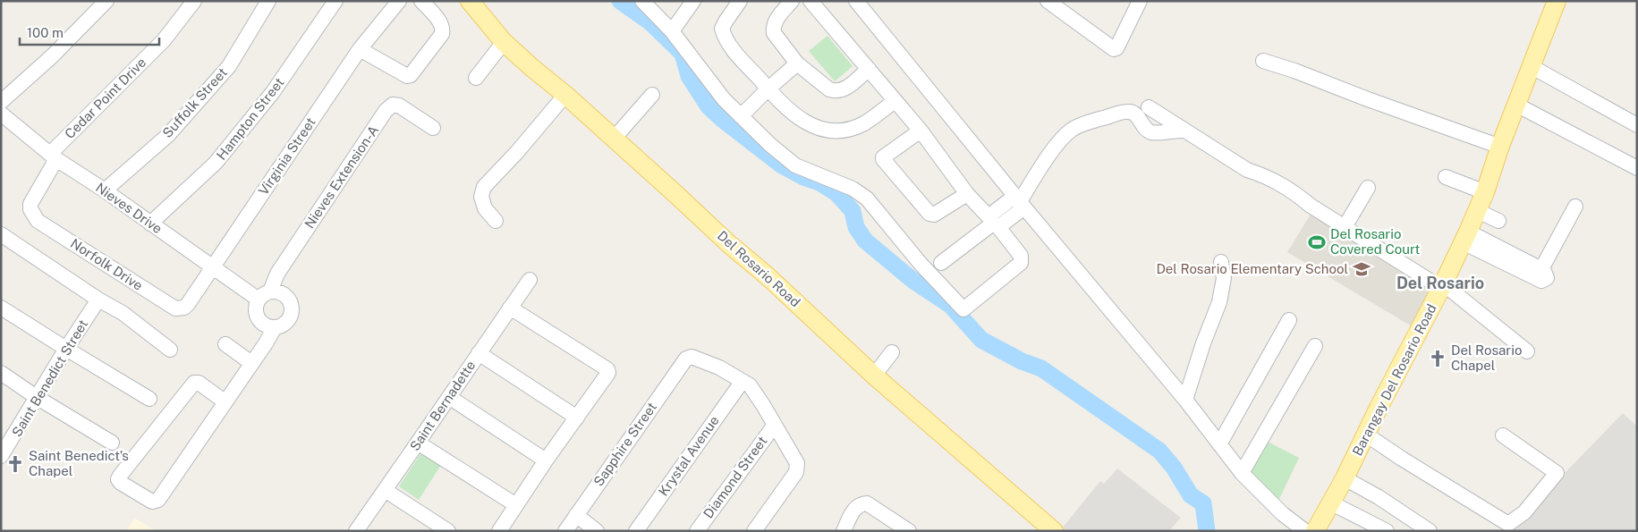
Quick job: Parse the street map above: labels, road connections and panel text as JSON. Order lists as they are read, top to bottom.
{
  "streets": {
    "main road": ["Del Rosario Road", "Barangay Del Rosario Road"],
    "street": [
      "Cedar Point Drive",
      "Suffolk Street",
      "Hampton Street",
      "Virginia Street",
      "Nieves Extension-A",
      "Nieves Drive",
      "Norfolk Drive",
      "Saint Benedict Street",
      "Saint Bernadette",
      "Sapphire Street",
      "Krystal Avenue",
      "Diamond Street"
    ]
  },
  "crossings": [
    ["Cedar Point Drive", "Nieves Drive"],
    ["Cedar Point Drive", "Norfolk Drive"],
    ["Suffolk Street", "Nieves Drive"],
    ["Hampton Street", "Nieves Drive"],
    ["Virginia Street", "Nieves Drive"],
    ["Virginia Street", "Norfolk Drive"],
    ["Nieves Extension-A", "Nieves Drive"],
    ["Sapphire Street", "Krystal Avenue"]
  ],
  "districts": ["Del Rosario"],
  "places": {
    "sports": ["Del Rosario Covered Court"],
    "school or university": ["Del Rosario Elementary School"],
    "church": ["Del Rosario Chapel", "Saint Benedict's Chapel"]
  },
  "scale_bar": "100 m"
}
